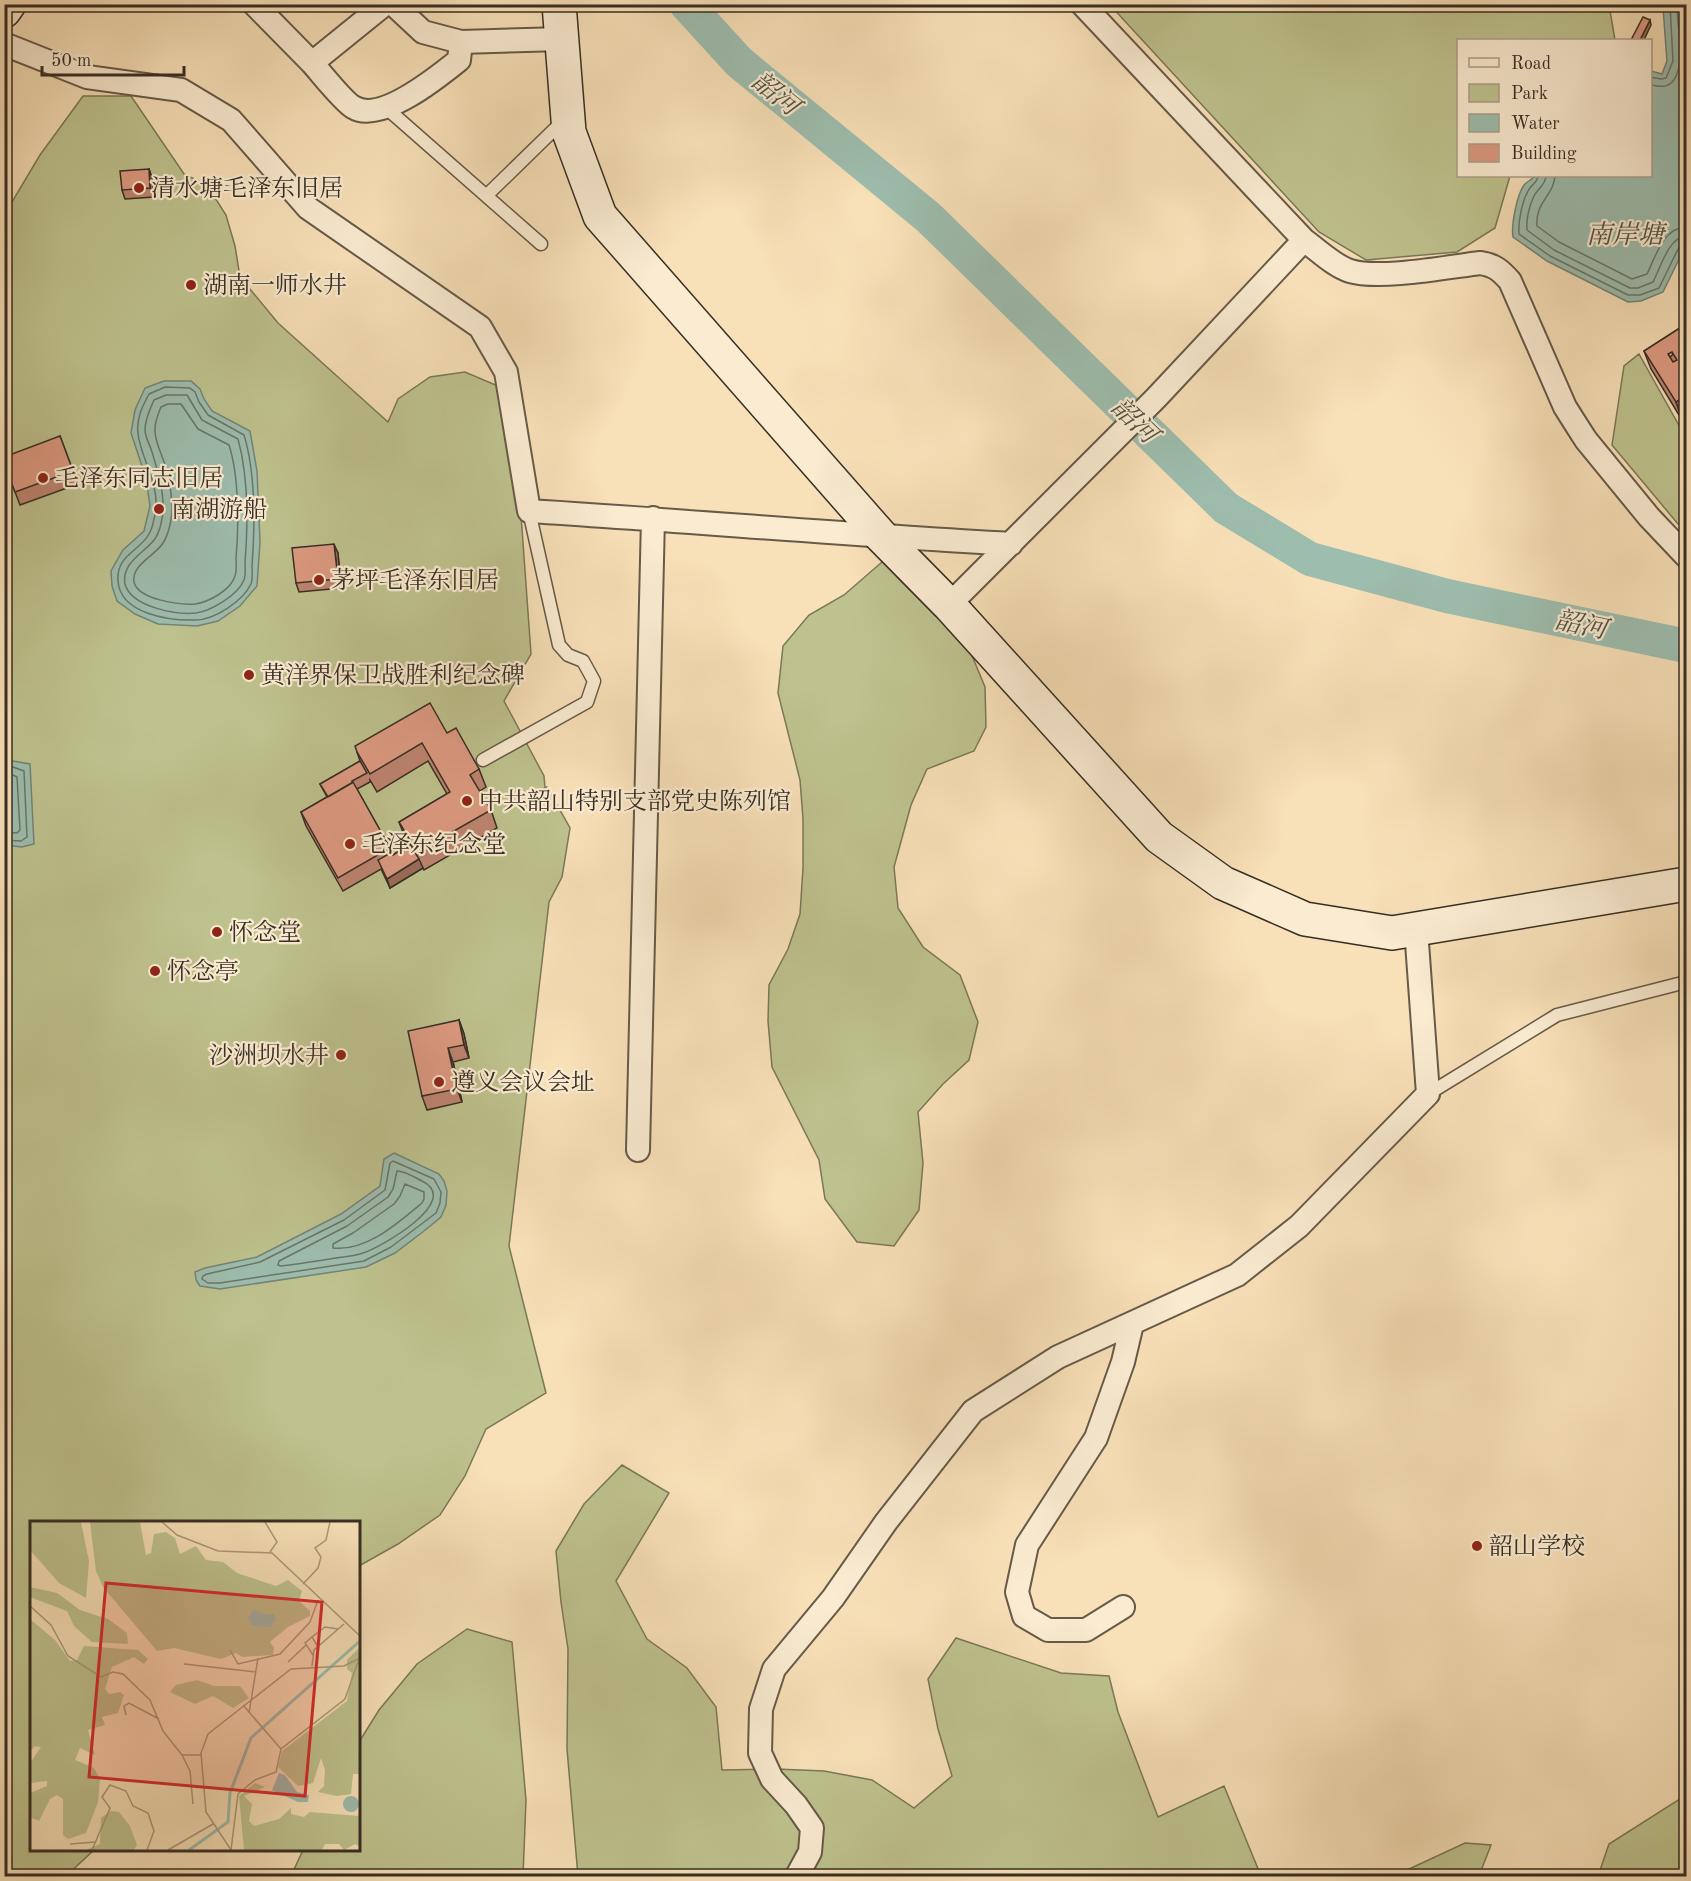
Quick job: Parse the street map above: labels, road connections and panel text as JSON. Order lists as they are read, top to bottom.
{
  "water": ["韶河", "南岸塘"],
  "places": [
    "清水塘毛泽东旧居",
    "湖南一师水井",
    "毛泽东同志旧居",
    "南湖游船",
    "茅坪毛泽东旧居",
    "黄洋界保卫战胜利纪念碑",
    "中共韶山特别支部党史陈列馆",
    "毛泽东纪念堂",
    "怀念堂",
    "怀念亭",
    "沙洲坝水井",
    "遵义会议会址",
    "韶山学校"
  ],
  "legend": [
    "Road",
    "Park",
    "Water",
    "Building"
  ],
  "scale_bar": "50 m"
}
